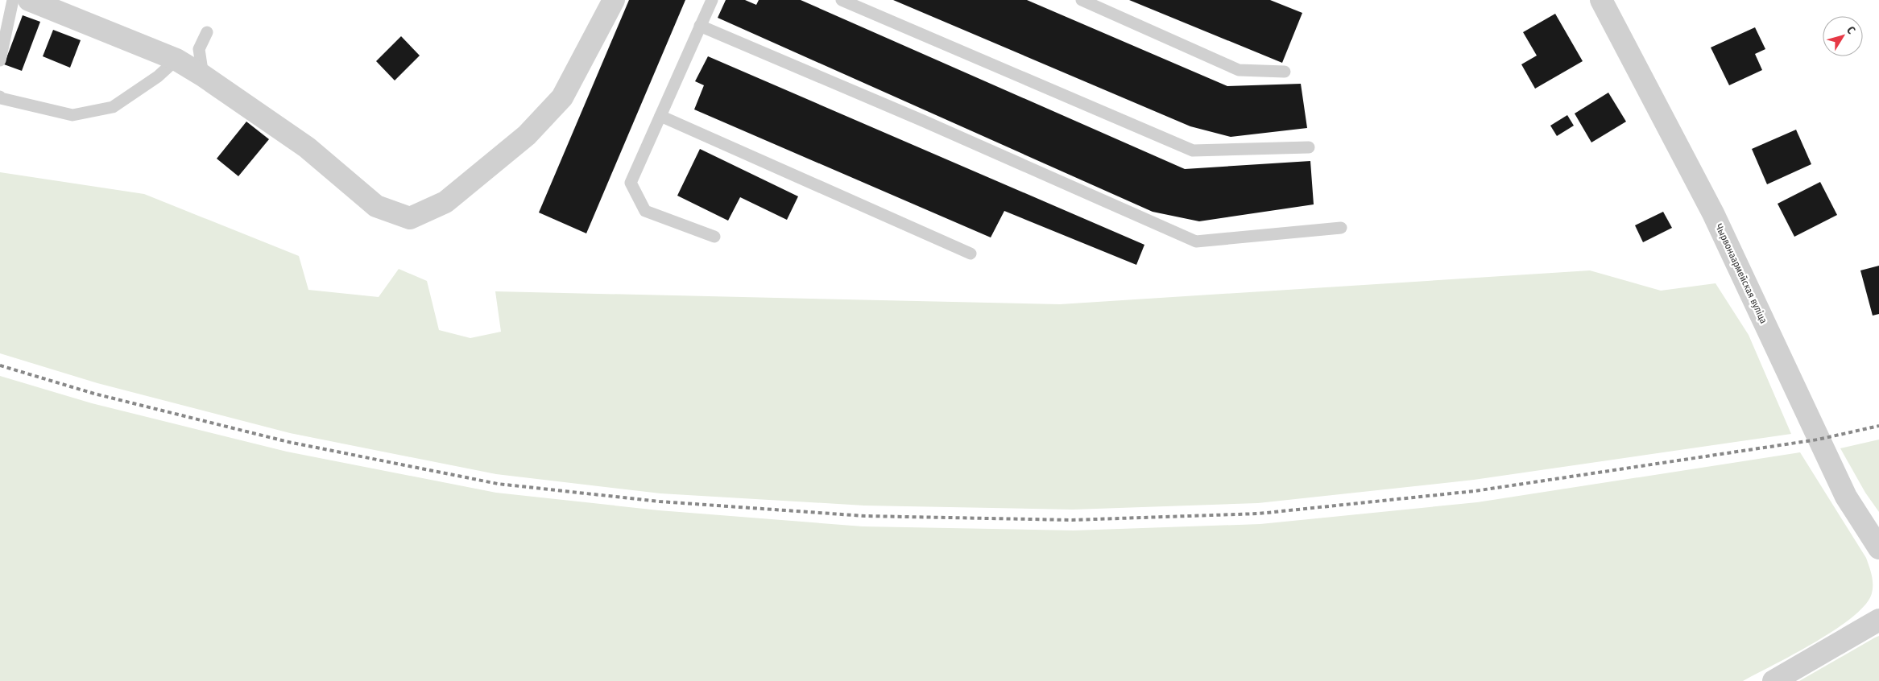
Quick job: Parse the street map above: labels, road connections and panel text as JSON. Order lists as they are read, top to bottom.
{
  "streets": {
    "street": ["Чырвонаармейская вуліца"]
  },
  "north": "top right"
}
